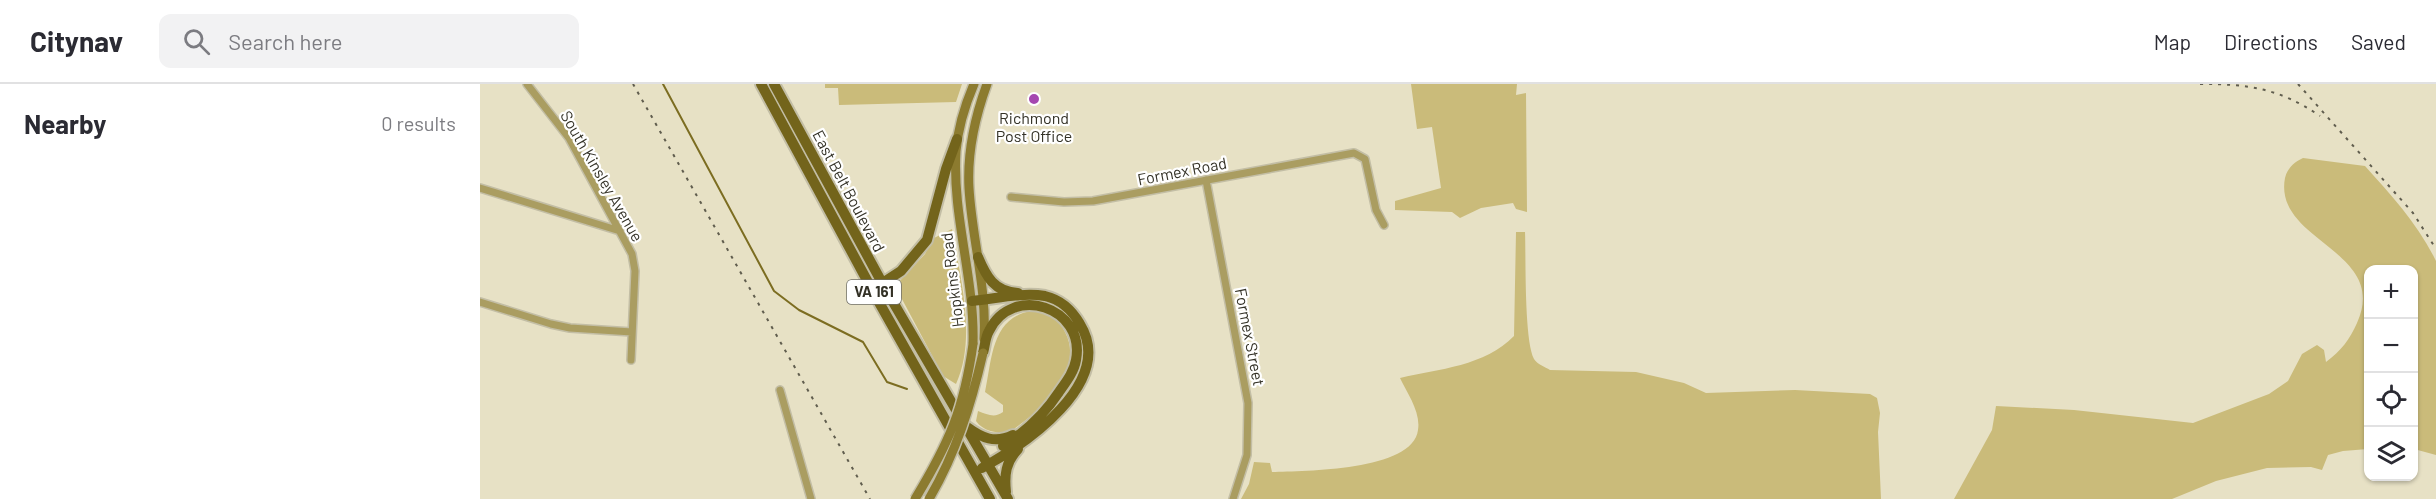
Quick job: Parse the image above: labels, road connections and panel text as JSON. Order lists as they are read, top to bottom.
{
  "streets": {
    "main road": ["East Belt Boulevard", "Hopkins Road", "VA 161"],
    "street": ["Formex Road", "South Kinsley Avenue", "Formex Street"]
  },
  "crossings": [
    ["Formex Road", "Formex Street"]
  ],
  "places": ["Richmond Post Office"],
  "page": {
    "header": "Citynav",
    "search": "Search here",
    "nav": ["Map", "Directions", "Saved"],
    "heading": ["Nearby", "0 results"],
    "map_buttons": ["+", "−"]
  }
}
